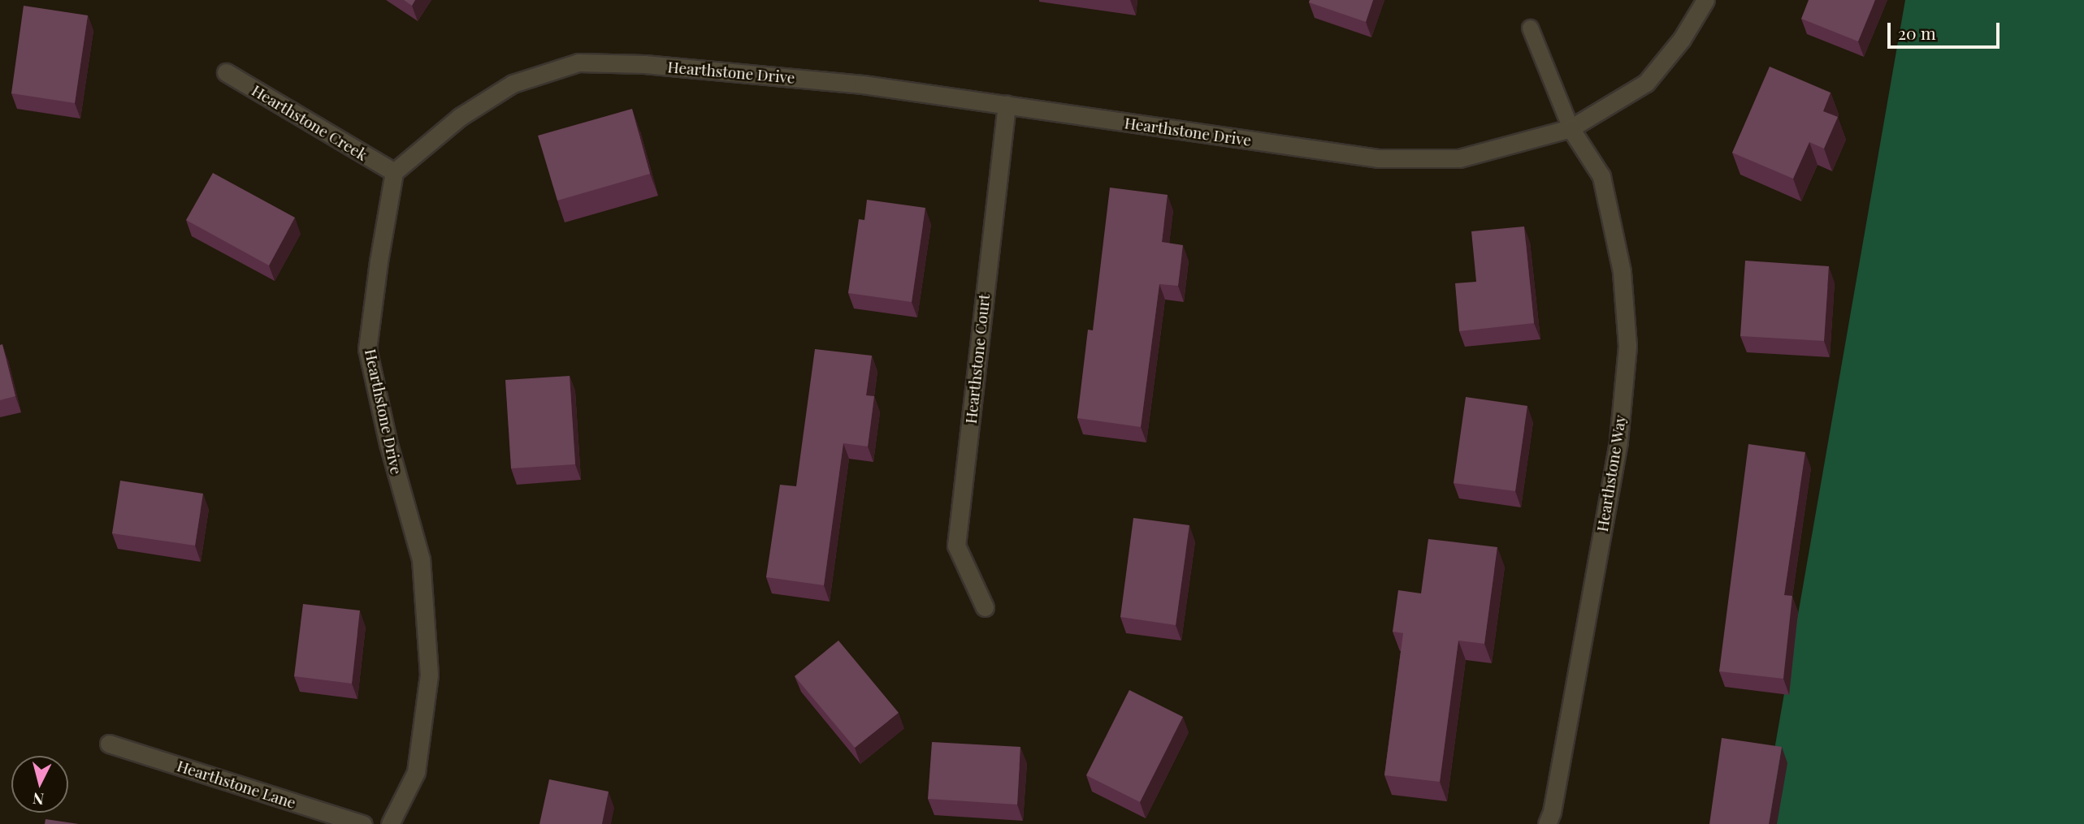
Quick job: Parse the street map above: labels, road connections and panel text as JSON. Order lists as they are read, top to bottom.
{
  "streets": {
    "street": [
      "Hearthstone Drive",
      "Hearthstone Creek",
      "Hearthstone Court",
      "Hearthstone Way",
      "Hearthstone Lane"
    ]
  },
  "crossings": [
    ["Hearthstone Drive", "Hearthstone Creek"],
    ["Hearthstone Drive", "Hearthstone Court"],
    ["Hearthstone Drive", "Hearthstone Way"]
  ],
  "scale_bar": "20 m",
  "north": "bottom"
}
